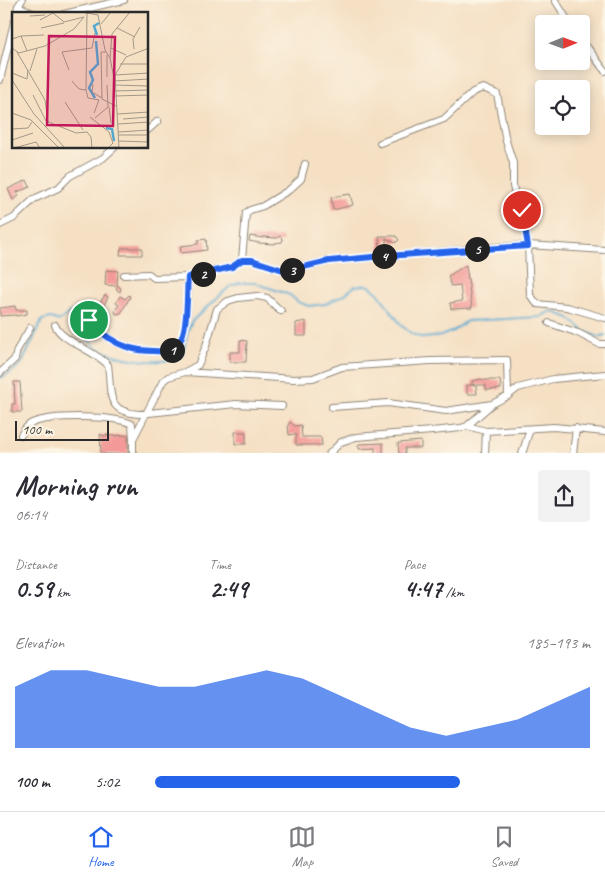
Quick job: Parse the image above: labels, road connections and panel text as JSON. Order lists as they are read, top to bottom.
{
  "scale_bar": "100 m",
  "north": "right",
  "page": {
    "pins": [
      "5",
      "4",
      "3",
      "2",
      "1"
    ],
    "scale": "100 m",
    "heading": ["Morning run", "06:14"],
    "stats": [
      ["Distance", "0.59 km"],
      ["Time", "2:49"],
      ["Pace", "4:47 /km"]
    ],
    "chart": ["Elevation", "185–193 m"],
    "list": [
      {
        "name": "100 m",
        "note": "5:02"
      }
    ],
    "tabs": ["Home", "Map", "Saved"]
  }
}
